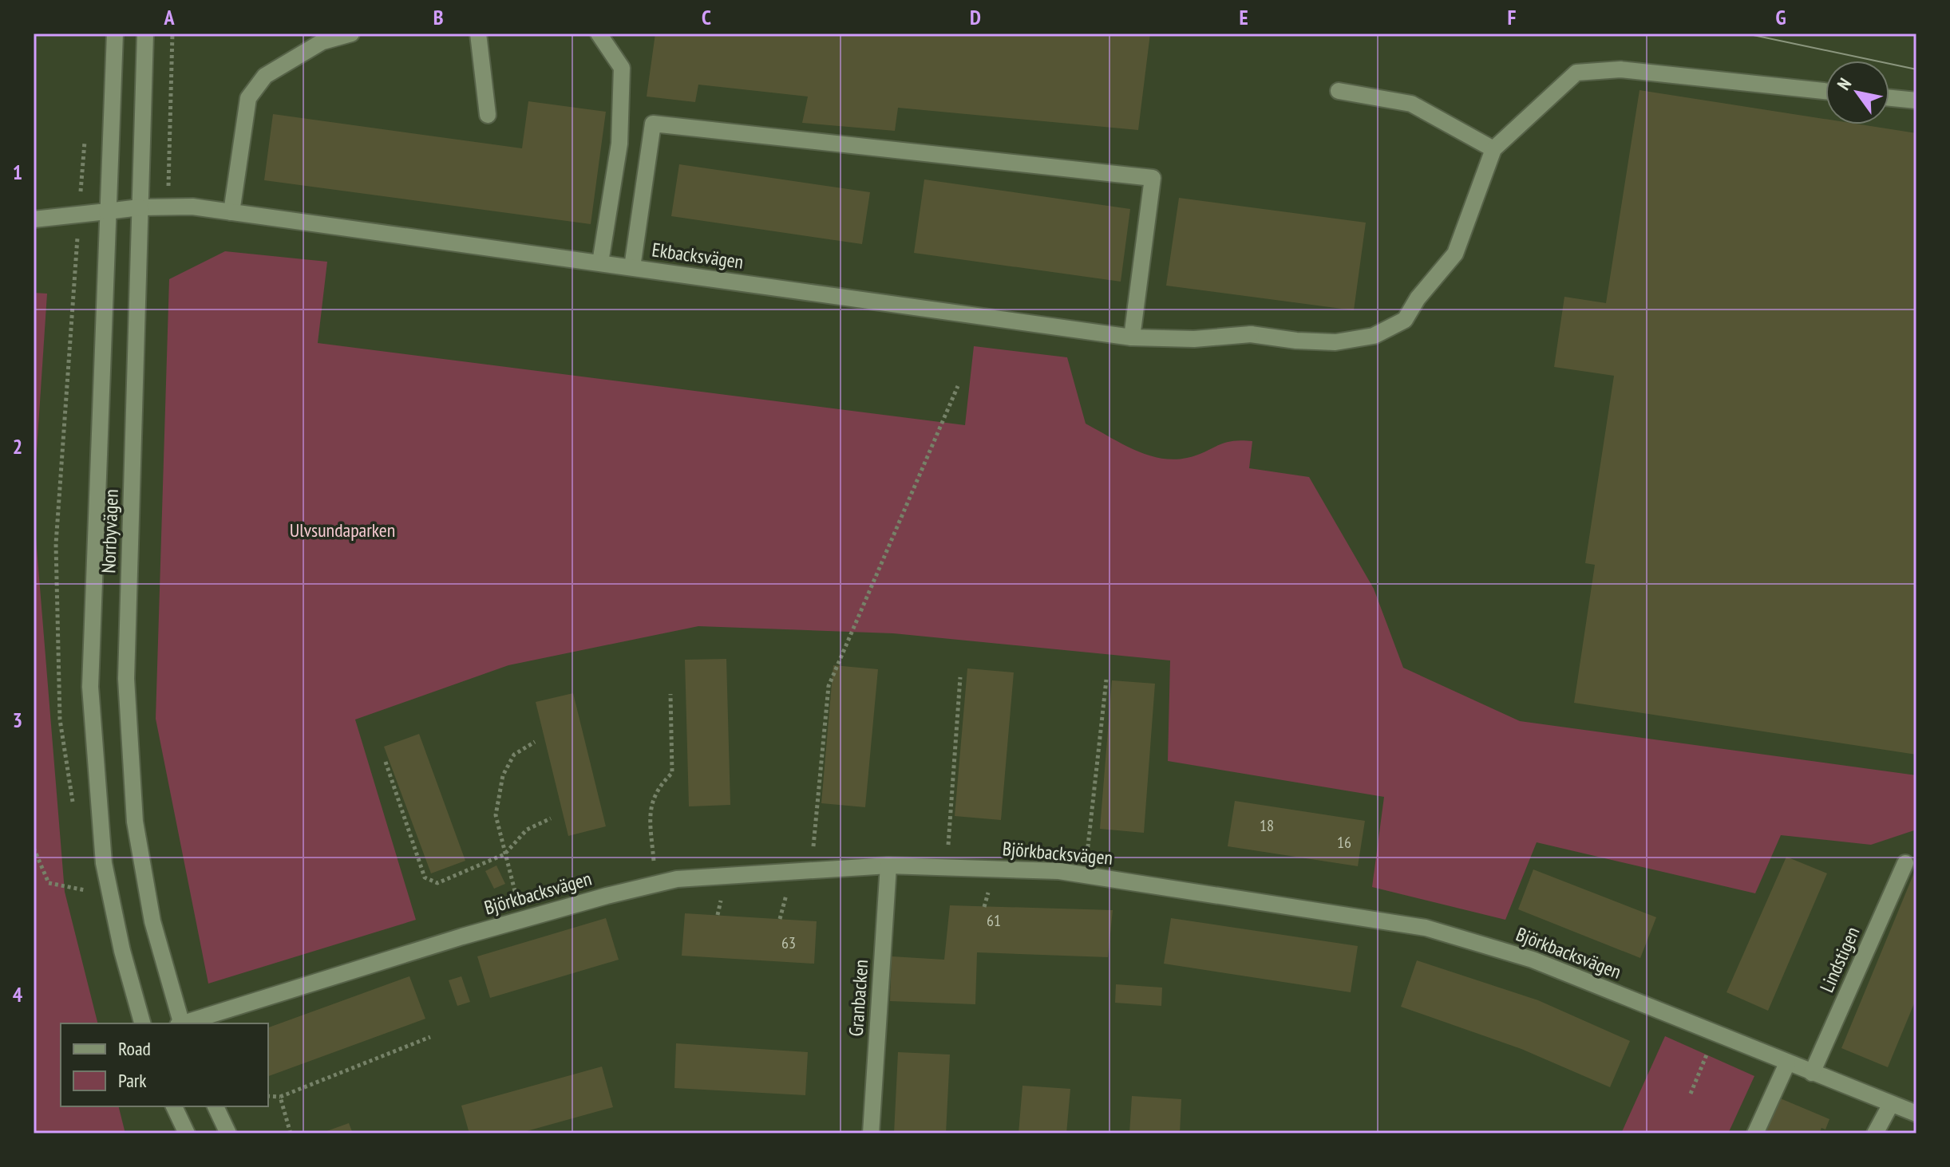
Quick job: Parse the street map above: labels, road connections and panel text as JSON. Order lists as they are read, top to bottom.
{
  "streets": {
    "street": [
      "Ekbacksvägen",
      "Norrbyvägen",
      "Björkbacksvägen",
      "Lindstigen",
      "Granbacken"
    ]
  },
  "crossings": [
    ["Ekbacksvägen", "Norrbyvägen"],
    ["Björkbacksvägen", "Lindstigen"],
    ["Björkbacksvägen", "Granbacken"]
  ],
  "parks": ["Ulvsundaparken"],
  "house_numbers": [
    "18",
    "16",
    "61",
    "63"
  ],
  "legend": ["Road", "Park"],
  "north": "top left",
  "grid": {
    "columns": [
      "A",
      "B",
      "C",
      "D",
      "E",
      "F",
      "G"
    ],
    "rows": [
      "1",
      "2",
      "3",
      "4"
    ]
  }
}
